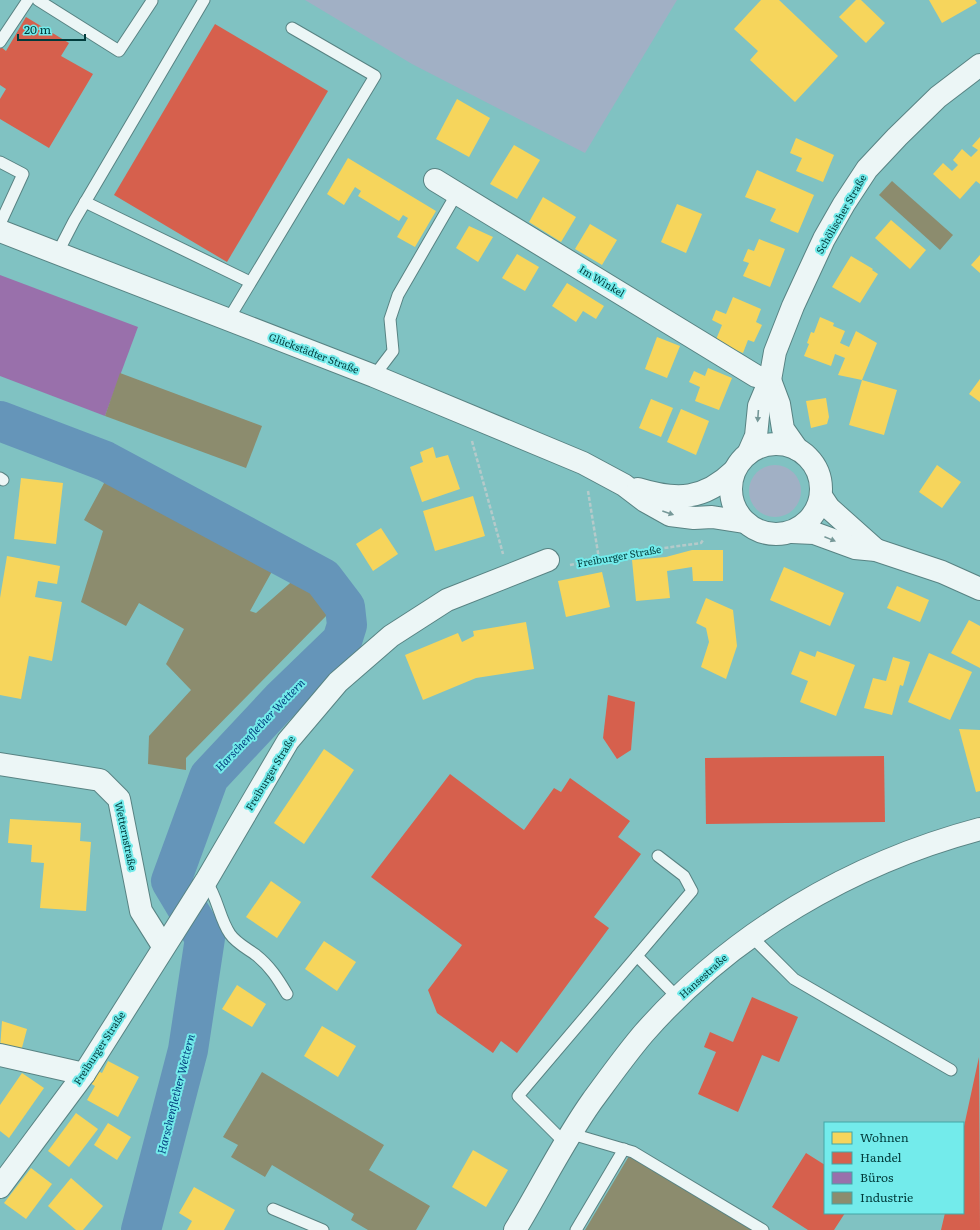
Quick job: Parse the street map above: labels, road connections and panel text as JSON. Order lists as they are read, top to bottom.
{
  "streets": {
    "street": [
      "Schölischer Straße",
      "Im Winkel",
      "Glückstädter Straße",
      "Freiburger Straße",
      "Wetternstraße",
      "Hansestraße"
    ]
  },
  "crossings": [
    ["Schölischer Straße", "Im Winkel"],
    ["Schölischer Straße", "Glückstädter Straße"],
    ["Glückstädter Straße", "Freiburger Straße"],
    ["Freiburger Straße", "Wetternstraße"]
  ],
  "water": ["Harschenflether Wettern"],
  "legend": [
    "Wohnen",
    "Handel",
    "Büros",
    "Industrie"
  ],
  "scale_bar": "20 m"
}
